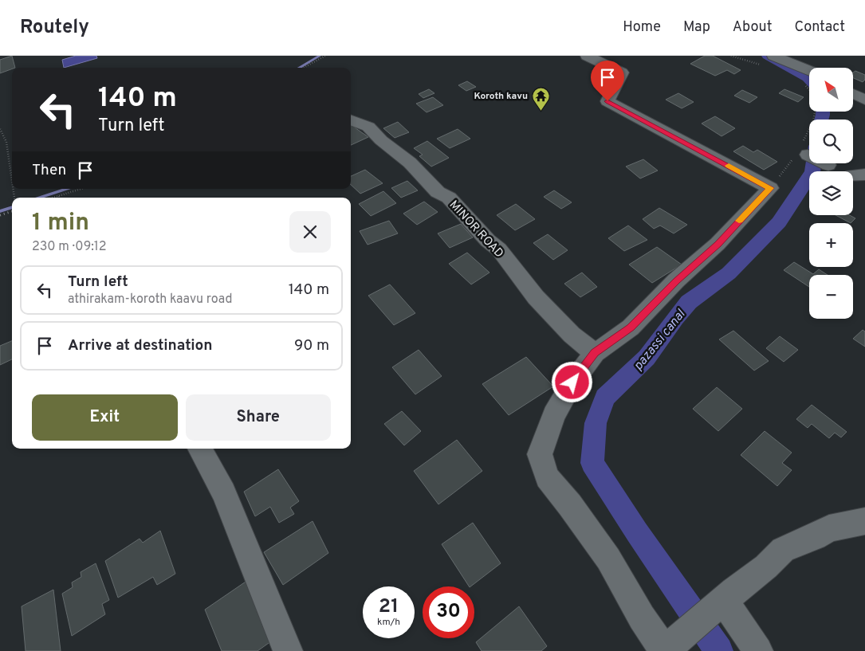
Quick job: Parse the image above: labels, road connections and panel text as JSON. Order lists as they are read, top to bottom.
{
  "streets": {
    "street": ["MINOR ROAD"]
  },
  "water": ["pazassi canal"],
  "places": {
    "temple": ["Koroth kavu"]
  },
  "north": "top left",
  "page": {
    "header": "Routely",
    "nav": [
      "Home",
      "Map",
      "About",
      "Contact"
    ],
    "map_buttons": ["+", "−"],
    "turn": ["140 m", "Turn left"],
    "then": "Then",
    "heading": ["1 min", "230 m · 09:12"],
    "list": [
      {
        "name": "Turn left",
        "note": "athirakam-koroth kaavu road",
        "value": "140 m"
      },
      {
        "name": "Arrive at destination",
        "value": "90 m"
      }
    ],
    "buttons": ["Exit", "Share"],
    "speed": "21 km/h",
    "limit": "30"
  }
}
